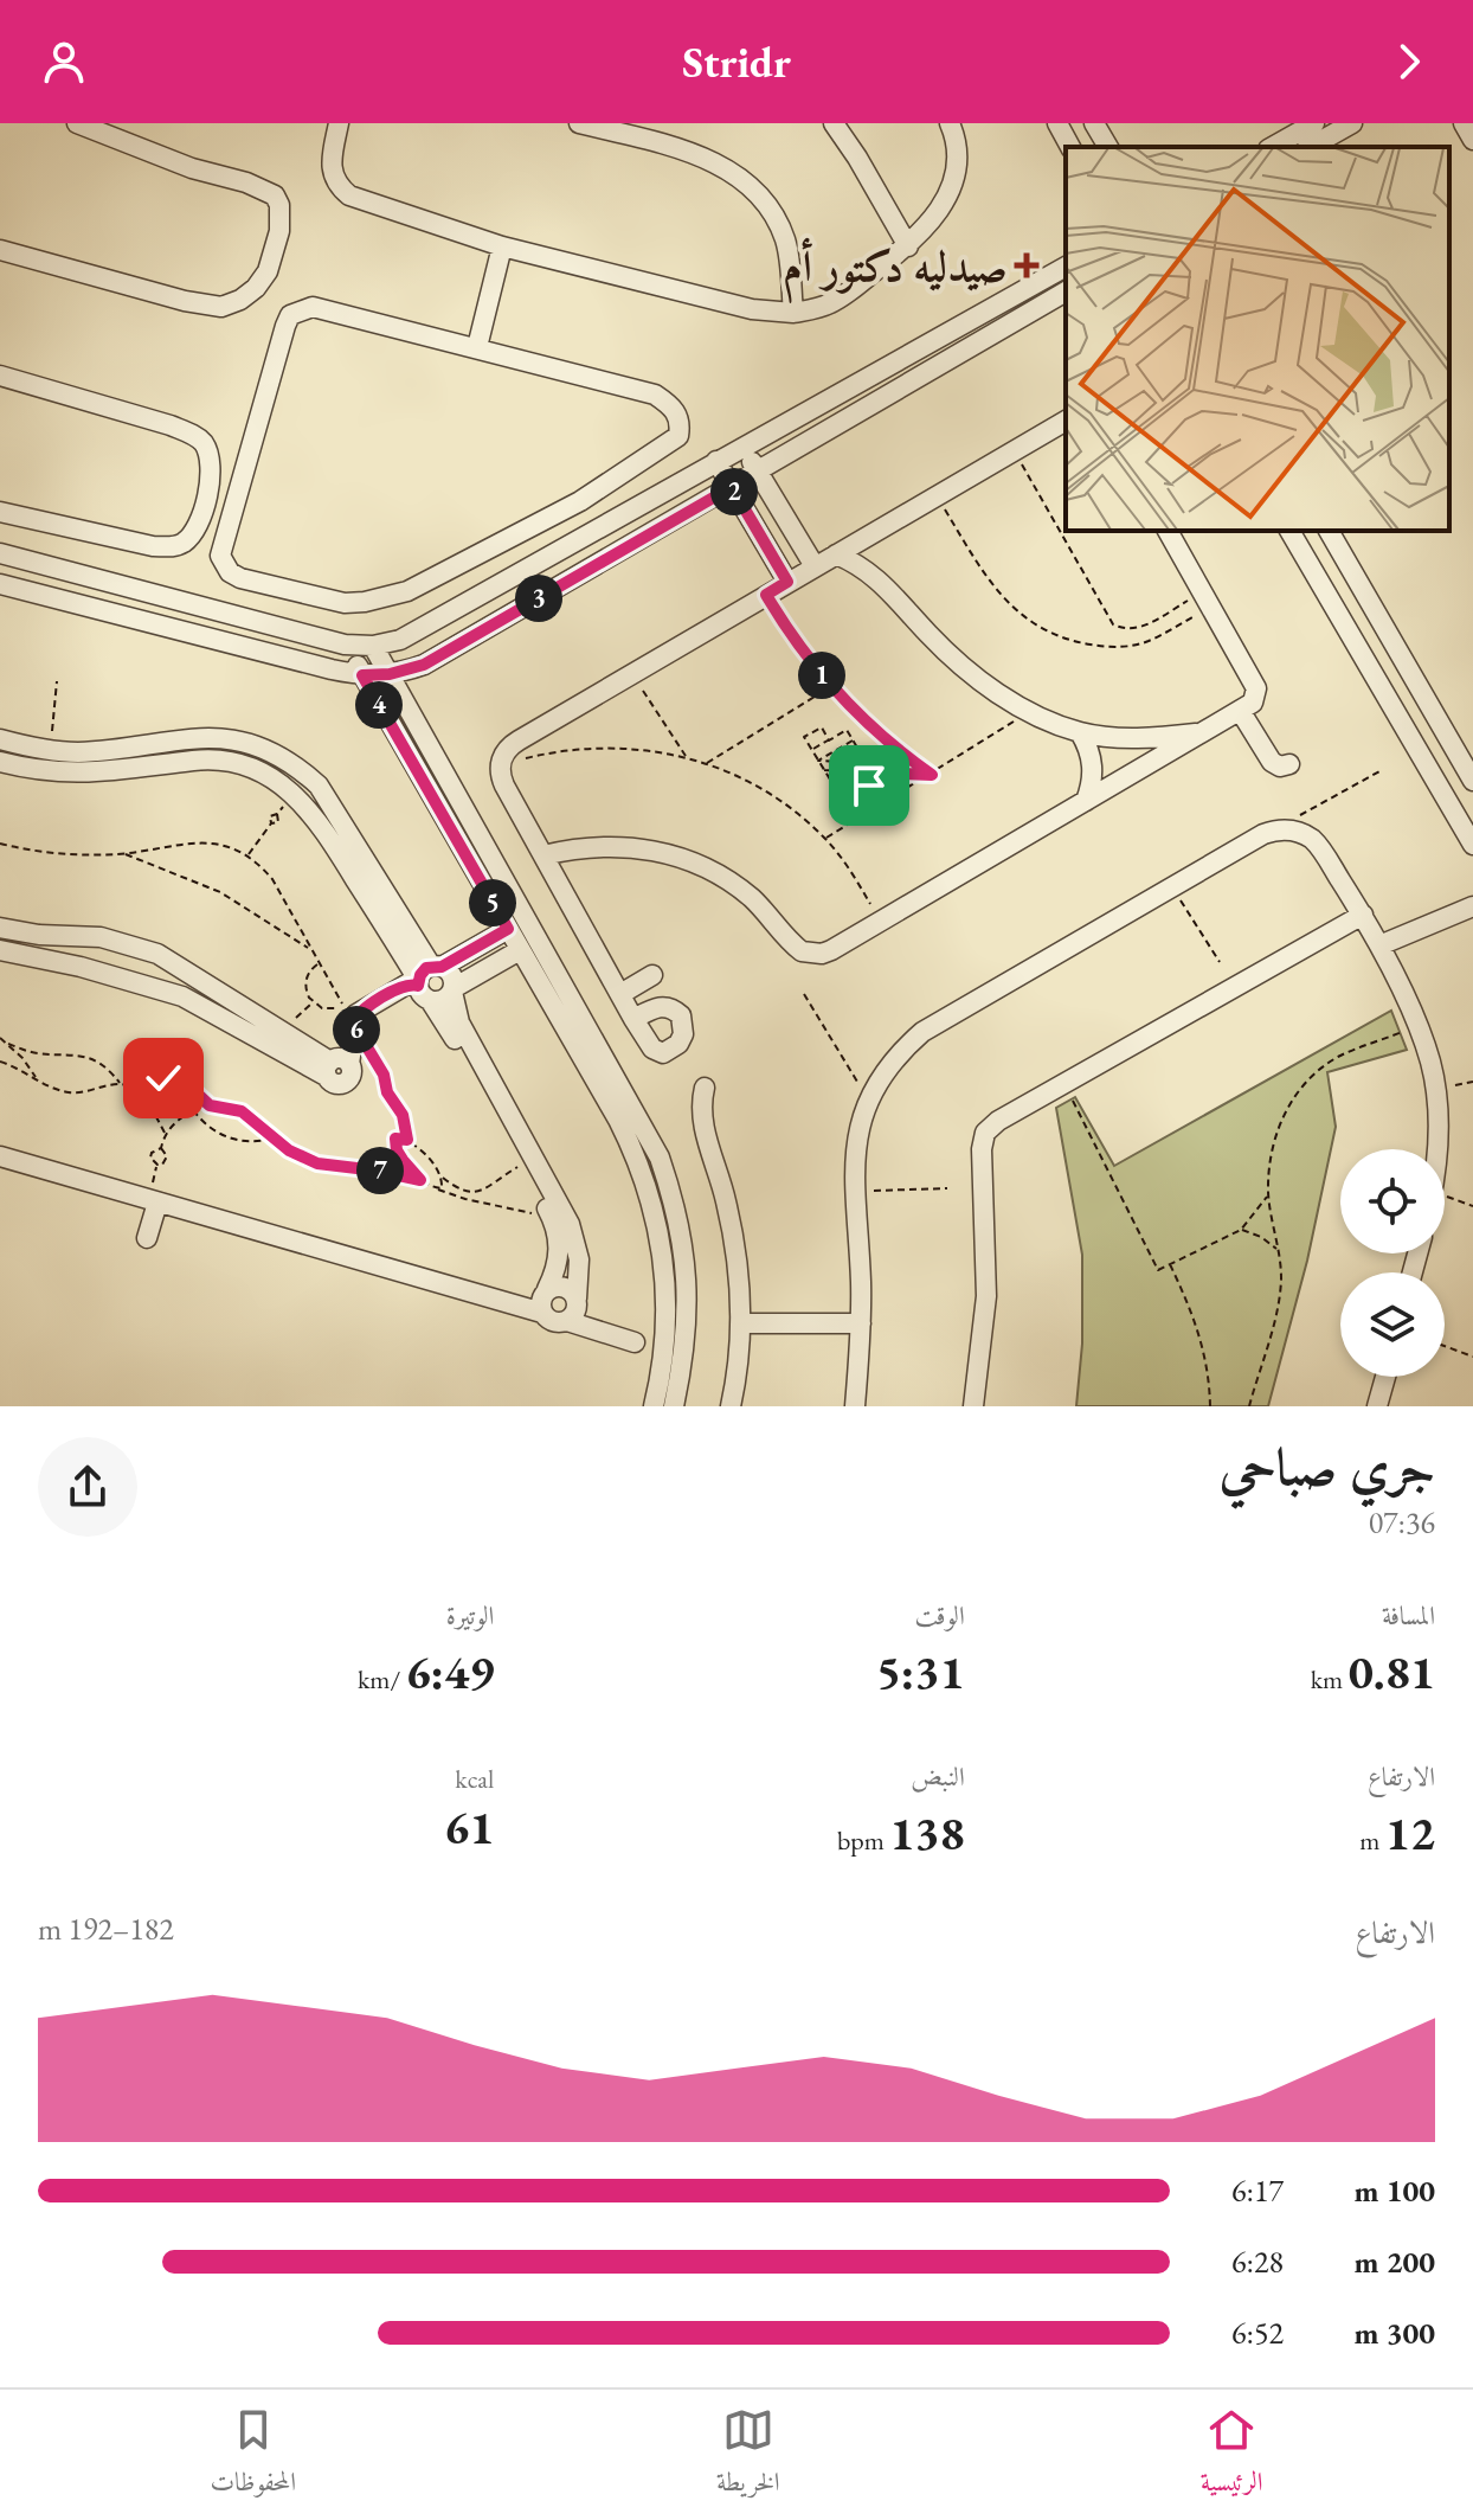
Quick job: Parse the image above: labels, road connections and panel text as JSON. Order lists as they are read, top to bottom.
{
  "places": {
    "health": ["صيدليه دكتور أم"]
  },
  "page": {
    "header": "Stridr",
    "pins": [
      "2",
      "3",
      "1",
      "4",
      "5",
      "6",
      "7"
    ],
    "heading": ["جري صباحي", "07:36"],
    "stats": [
      ["المسافة", "0.81 km"],
      ["الوقت", "5:31"],
      ["الوتيرة", "6:49 /km"],
      ["الارتفاع", "12 m"],
      ["النبض", "138 bpm"],
      ["kcal", "61"]
    ],
    "chart": ["الارتفاع", "182–192 m"],
    "list": [
      {
        "name": "100 m",
        "note": "6:17"
      },
      {
        "name": "200 m",
        "note": "6:28"
      },
      {
        "name": "300 m",
        "note": "6:52"
      }
    ],
    "tabs": ["الرئيسية", "الخريطة", "المحفوظات"]
  }
}
